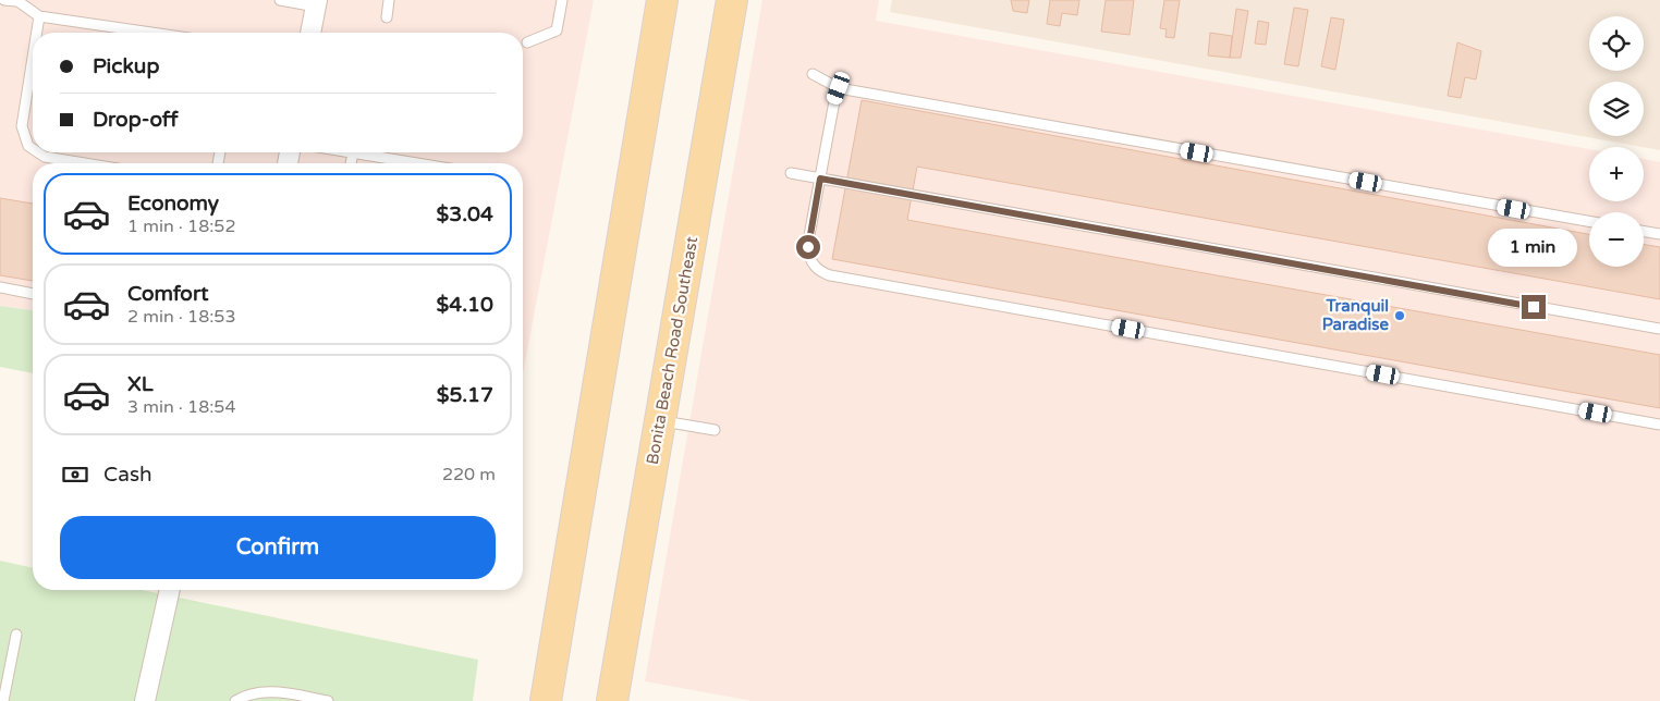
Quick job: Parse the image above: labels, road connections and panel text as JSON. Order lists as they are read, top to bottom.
{
  "streets": {
    "main road": ["Bonita Beach Road Southeast"]
  },
  "places": ["Tranquil Paradise"],
  "page": {
    "map_buttons": ["+", "−"],
    "banner": ["Pickup", "Drop-off"],
    "list": [
      {
        "name": "Economy",
        "note": "1 min · 18:52",
        "value": "$3.04"
      },
      {
        "name": "Comfort",
        "note": "2 min · 18:53",
        "value": "$4.10"
      },
      {
        "name": "XL",
        "note": "3 min · 18:54",
        "value": "$5.17"
      }
    ],
    "bubble": "1 min",
    "pay": ["Cash", "220 m"],
    "buttons": "Confirm"
  }
}
